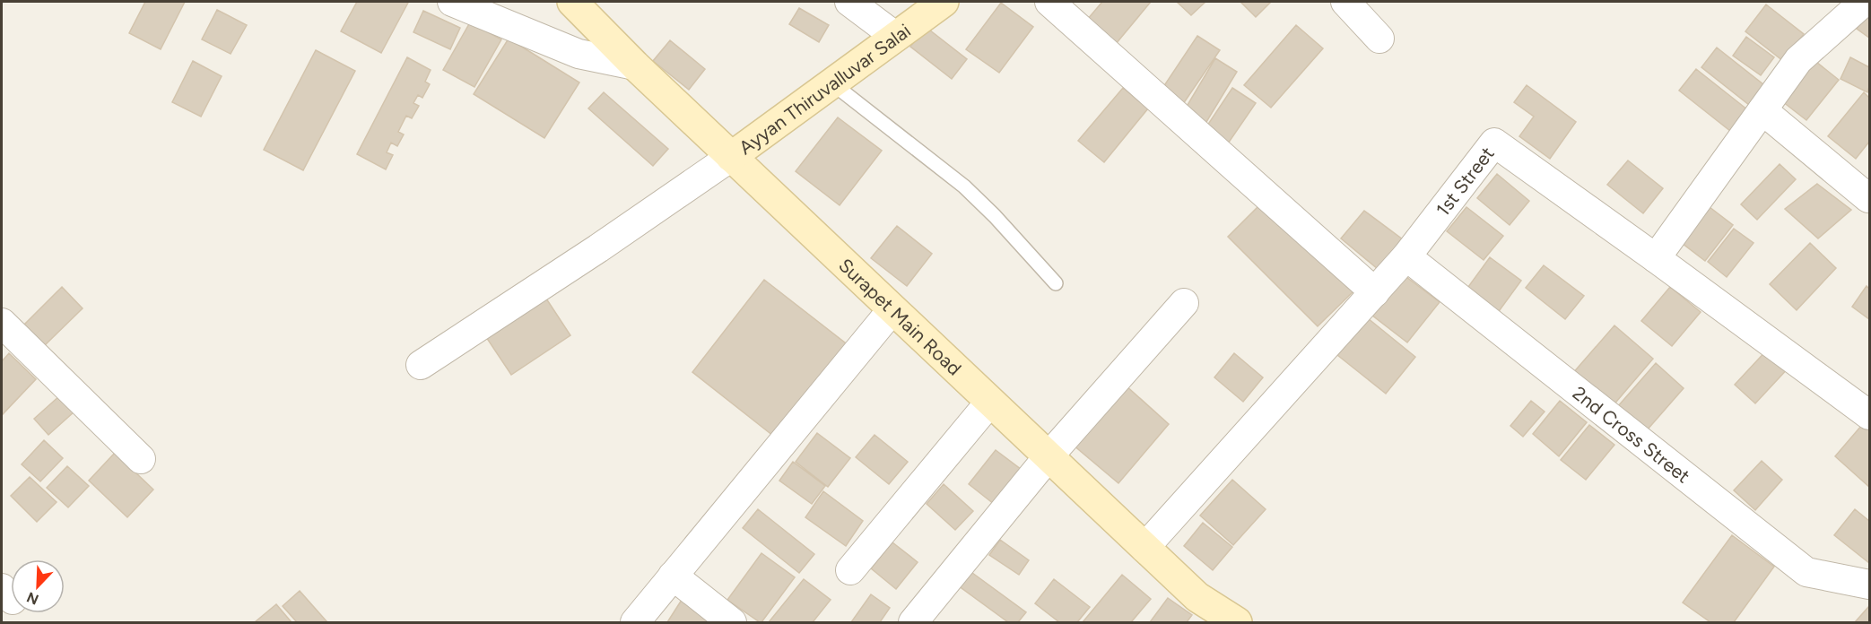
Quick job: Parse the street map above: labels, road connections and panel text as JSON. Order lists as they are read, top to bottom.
{
  "streets": {
    "main road": ["Ayyan Thiruvalluvar Salai", "Surapet Main Road"],
    "street": ["1st Street", "2nd Cross Street"]
  },
  "crossings": [
    ["Ayyan Thiruvalluvar Salai", "Surapet Main Road"],
    ["1st Street", "Surapet Main Road"],
    ["1st Street", "2nd Cross Street"]
  ],
  "north": "bottom left"
}
